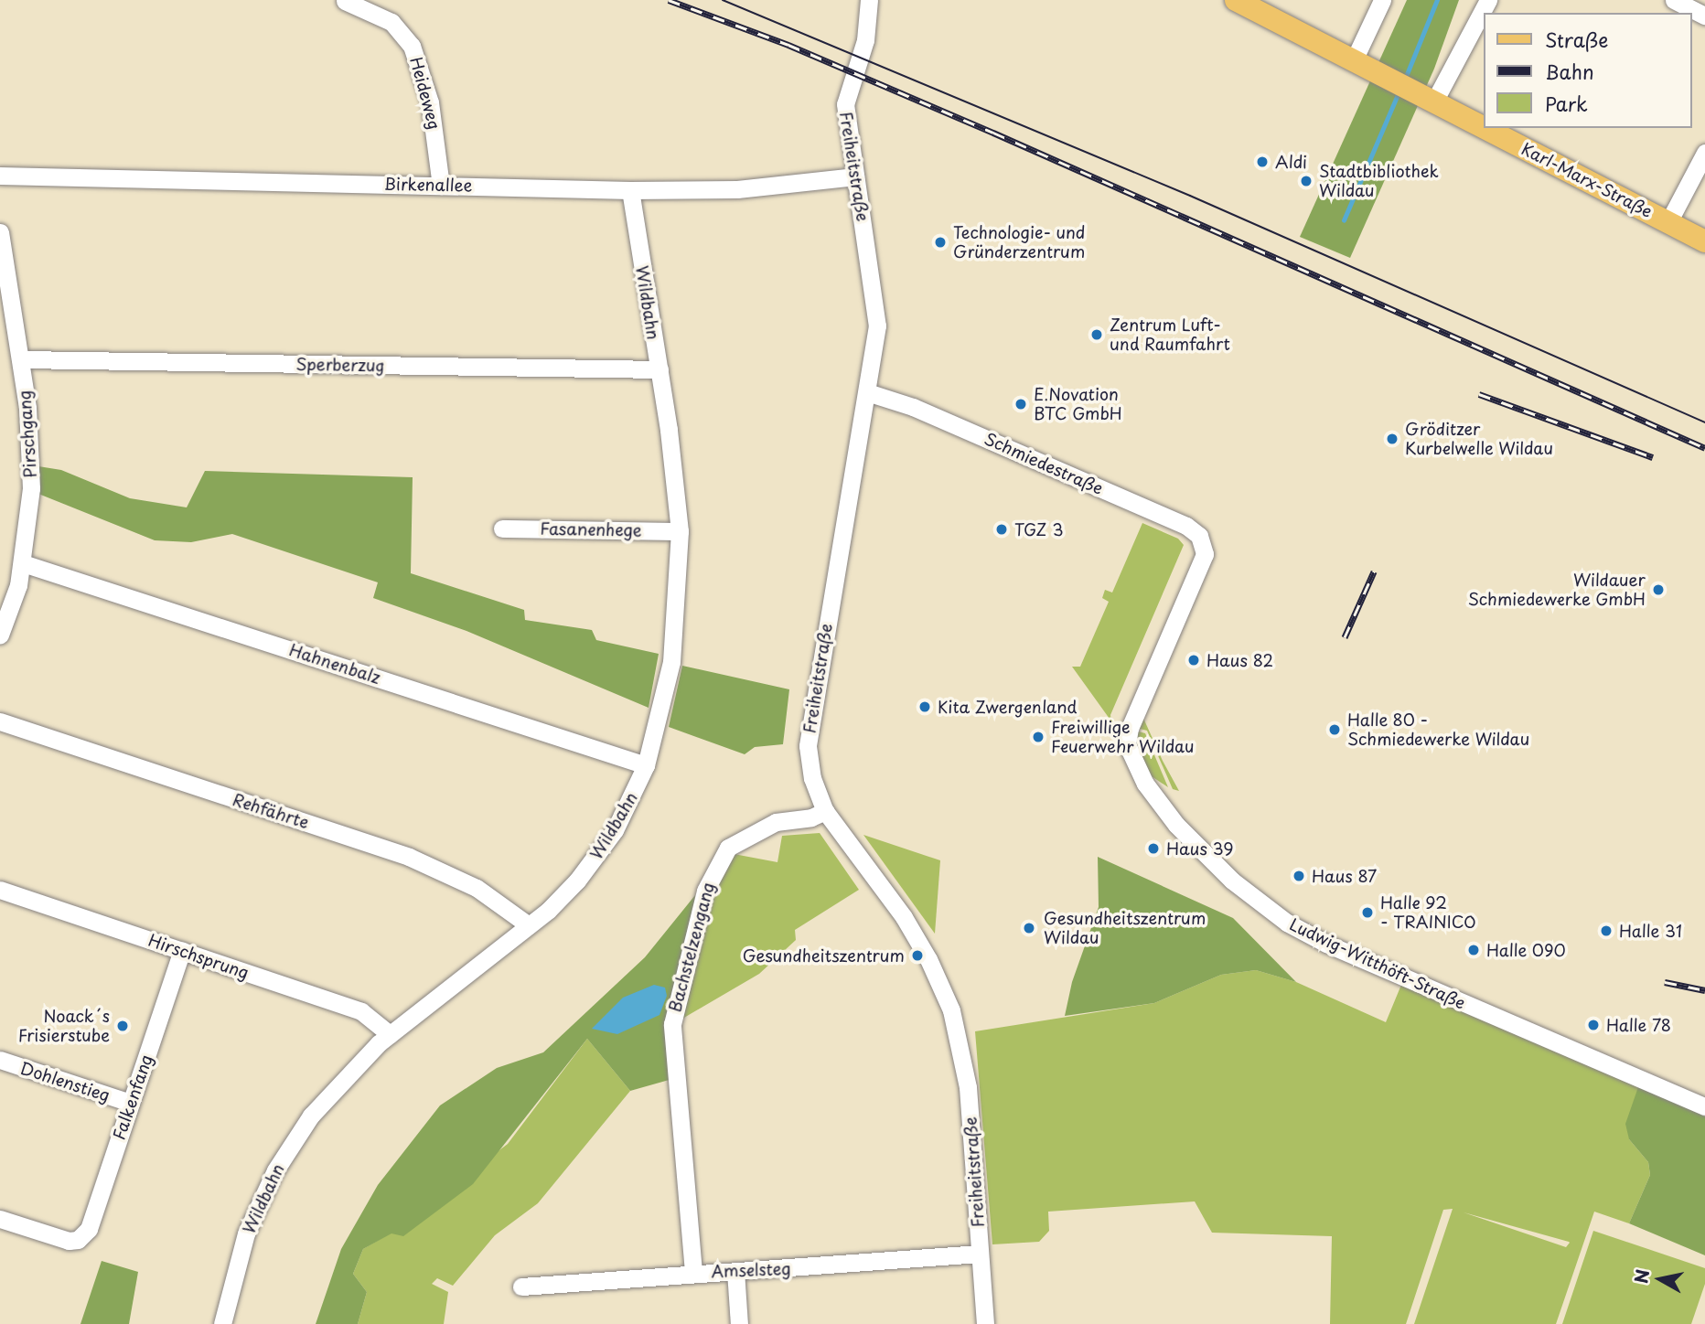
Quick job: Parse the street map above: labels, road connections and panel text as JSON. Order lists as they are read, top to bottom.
{
  "streets": {
    "main road": ["Karl-Marx-Straße"],
    "street": [
      "Heideweg",
      "Freiheitstraße",
      "Birkenallee",
      "Wildbahn",
      "Sperberzug",
      "Pirschgang",
      "Schmiedestraße",
      "Fasanenhege",
      "Hahnenbalz",
      "Rehfährte",
      "Bachstelzengang",
      "Hirschsprung",
      "Ludwig-Witthöft-Straße",
      "Dohlenstieg",
      "Falkenfang",
      "Amselsteg"
    ]
  },
  "crossings": [
    ["Heideweg", "Birkenallee"],
    ["Freiheitstraße", "Birkenallee"],
    ["Freiheitstraße", "Schmiedestraße"],
    ["Freiheitstraße", "Bachstelzengang"],
    ["Freiheitstraße", "Amselsteg"],
    ["Birkenallee", "Wildbahn"],
    ["Wildbahn", "Sperberzug"],
    ["Wildbahn", "Fasanenhege"],
    ["Wildbahn", "Hahnenbalz"],
    ["Wildbahn", "Rehfährte"],
    ["Wildbahn", "Hirschsprung"],
    ["Sperberzug", "Pirschgang"],
    ["Pirschgang", "Hahnenbalz"],
    ["Schmiedestraße", "Ludwig-Witthöft-Straße"],
    ["Bachstelzengang", "Amselsteg"],
    ["Hirschsprung", "Falkenfang"],
    ["Dohlenstieg", "Falkenfang"]
  ],
  "places": [
    "Aldi",
    "Stadtbibliothek Wildau",
    "Technologie- und Gründerzentrum",
    "Zentrum Luft- und Raumfahrt",
    "E.Novation BTC GmbH",
    "Gröditzer Kurbelwelle Wildau",
    "TGZ 3",
    "Wildauer Schmiedewerke GmbH",
    "Haus 82",
    "Kita Zwergenland",
    "Halle 80 - Schmiedewerke Wildau",
    "Freiwillige Feuerwehr Wildau",
    "Haus 39",
    "Haus 87",
    "Halle 92 - TRAINICO",
    "Gesundheitszentrum Wildau",
    "Halle 31",
    "Halle 090",
    "Gesundheitszentrum",
    "Halle 78",
    "Noack´s Frisierstube"
  ],
  "legend": ["Straße", "Bahn", "Park"],
  "north": "left"
}
